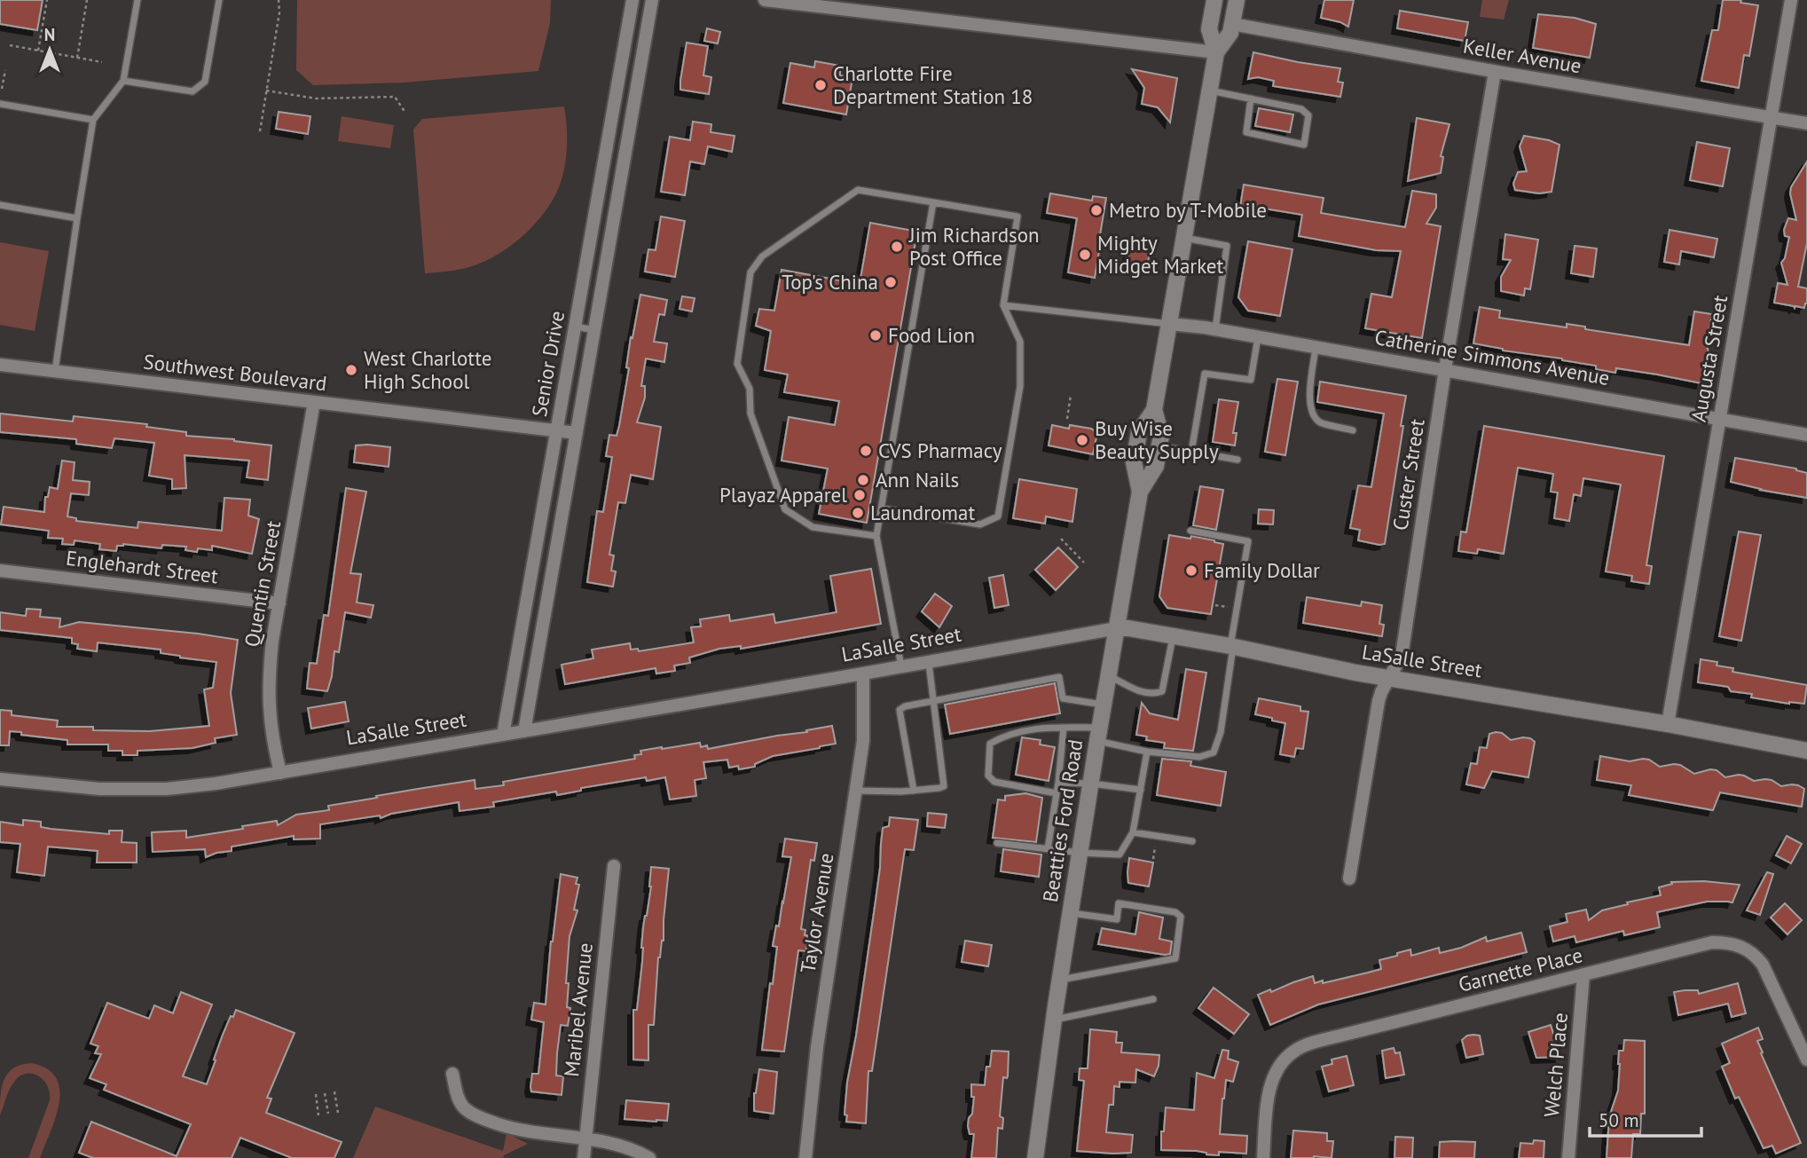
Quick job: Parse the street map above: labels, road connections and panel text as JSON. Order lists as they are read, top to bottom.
{
  "streets": {
    "main road": ["LaSalle Street", "Beatties Ford Road"],
    "street": [
      "Keller Avenue",
      "Catherine Simmons Avenue",
      "Augusta Street",
      "Senior Drive",
      "Southwest Boulevard",
      "Custer Street",
      "Englehardt Street",
      "Quentin Street",
      "Taylor Avenue",
      "Garnette Place",
      "Maribel Avenue",
      "Welch Place"
    ]
  },
  "crossings": [
    ["Keller Avenue", "Augusta Street"],
    ["Keller Avenue", "Custer Street"],
    ["Keller Avenue", "Beatties Ford Road"],
    ["Catherine Simmons Avenue", "Augusta Street"],
    ["Catherine Simmons Avenue", "Custer Street"],
    ["Catherine Simmons Avenue", "Beatties Ford Road"],
    ["Augusta Street", "LaSalle Street"],
    ["Senior Drive", "Southwest Boulevard"],
    ["Senior Drive", "LaSalle Street"],
    ["Southwest Boulevard", "Quentin Street"],
    ["Custer Street", "LaSalle Street"],
    ["Englehardt Street", "Quentin Street"],
    ["Quentin Street", "LaSalle Street"],
    ["LaSalle Street", "Beatties Ford Road"],
    ["LaSalle Street", "Taylor Avenue"],
    ["Garnette Place", "Welch Place"]
  ],
  "places": [
    "Charlotte Fire Department Station 18",
    "Metro by T-Mobile",
    "Jim Richardson Post Office",
    "Mighty Midget Market",
    "Top's China",
    "Food Lion",
    "West Charlotte High School",
    "Buy Wise Beauty Supply",
    "CVS Pharmacy",
    "Ann Nails",
    "Playaz Apparel",
    "Laundromat",
    "Family Dollar"
  ],
  "scale_bar": "50 m",
  "north": "top"
}
